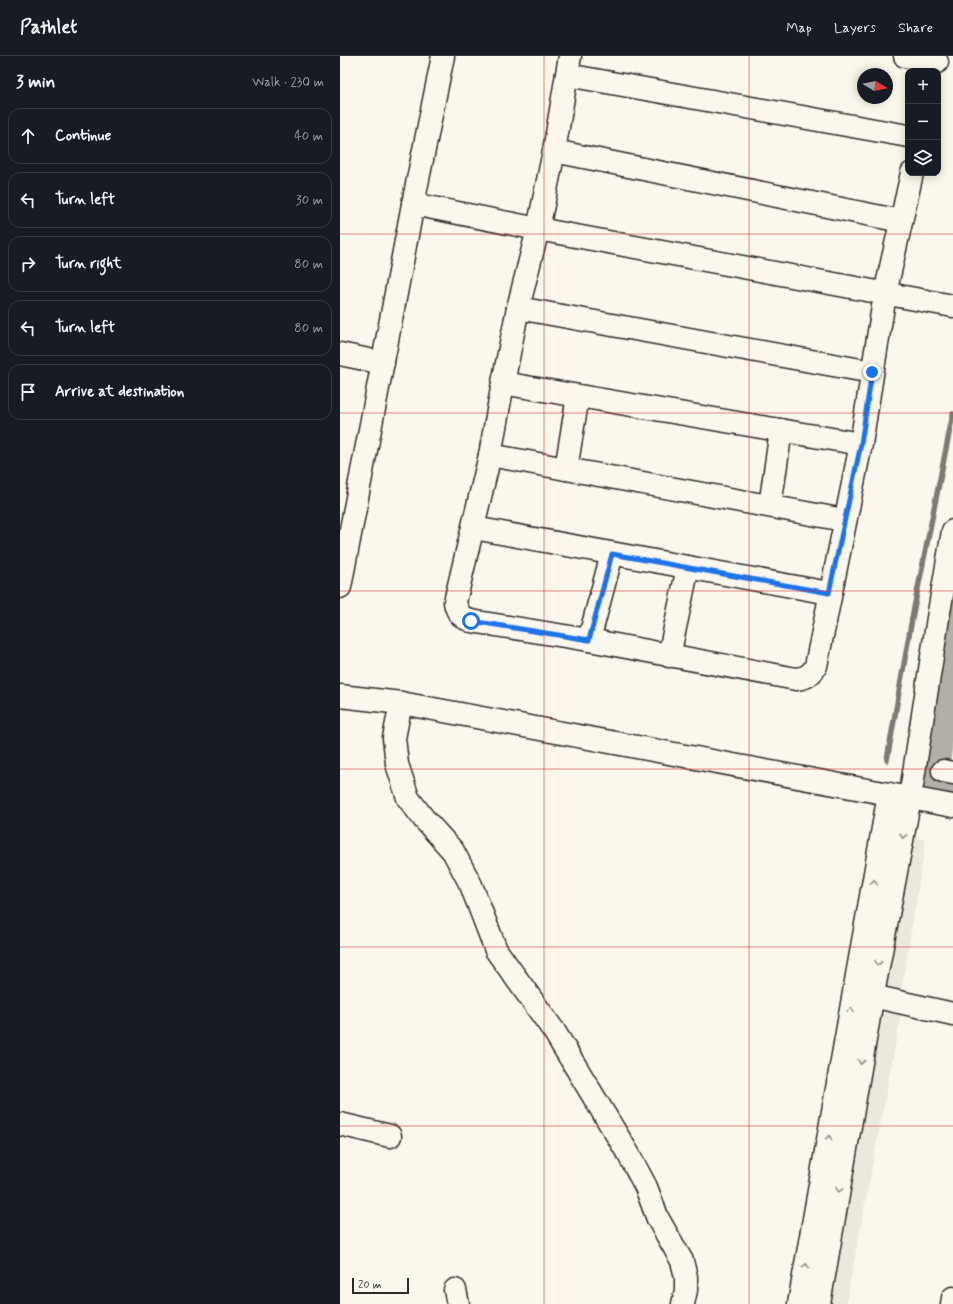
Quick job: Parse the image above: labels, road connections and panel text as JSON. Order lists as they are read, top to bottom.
{
  "scale_bar": "20 m",
  "north": "right",
  "page": {
    "header": "Pathlet",
    "nav": ["Map", "Layers", "Share"],
    "heading": ["3 min", "Walk · 230 m"],
    "map_buttons": ["+", "−"],
    "list": [
      ["Continue", "40 m"],
      ["Turn left", "30 m"],
      ["Turn right", "80 m"],
      ["Turn left", "80 m"],
      "Arrive at destination"
    ],
    "scale": "20 m"
  }
}
